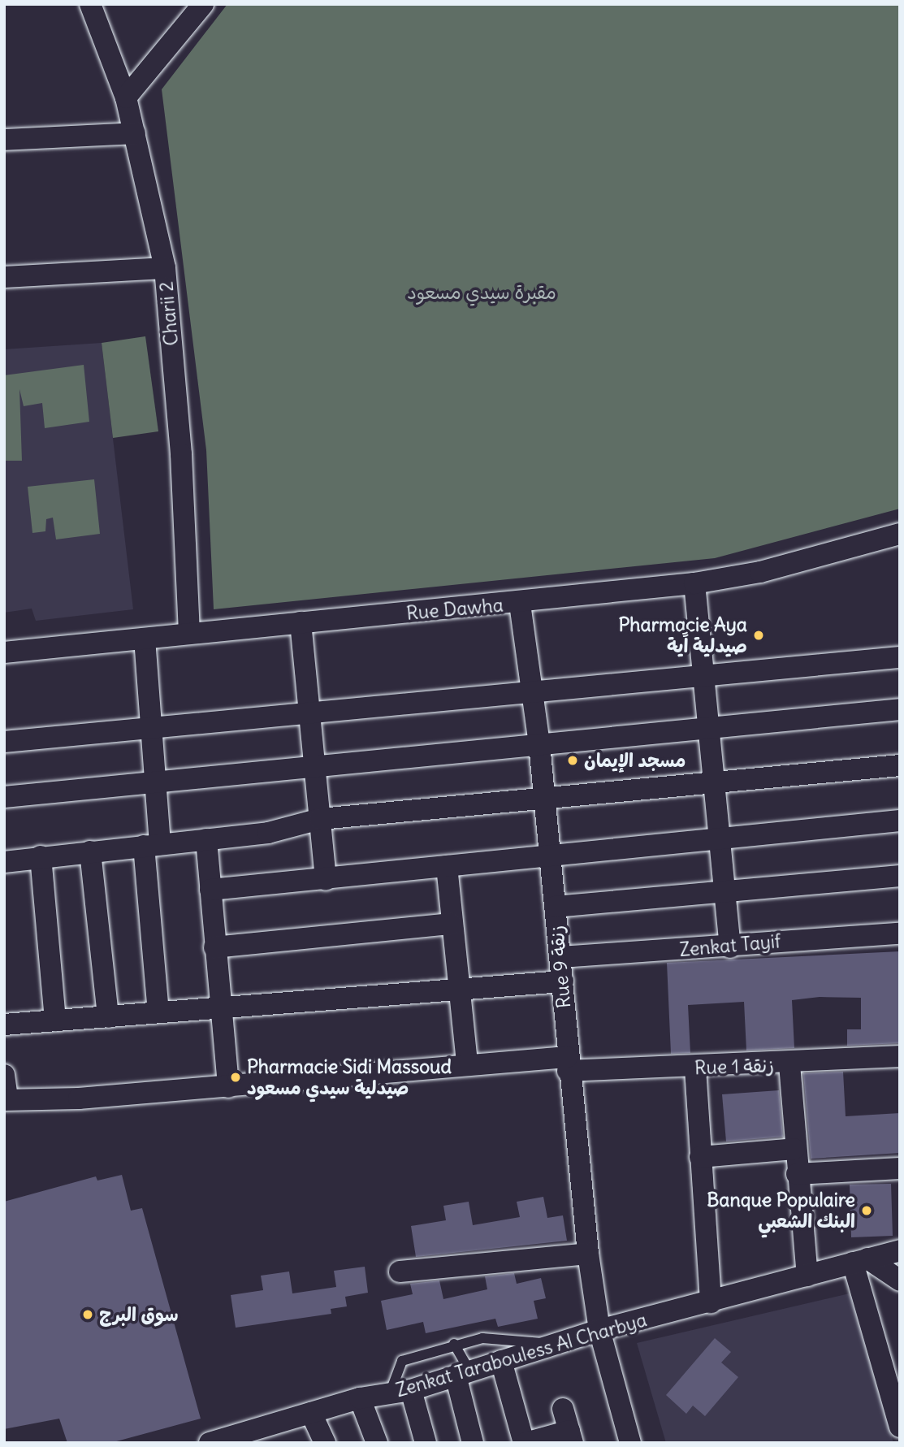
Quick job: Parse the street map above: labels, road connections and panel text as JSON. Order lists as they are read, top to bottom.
{
  "streets": {
    "street": [
      "Charii 2",
      "Rue Dawha",
      "Zenkat Tayif",
      "Rue 9 زنقة",
      "Rue 1 زنقة",
      "Zenkat Tarabouless Al Charbya"
    ]
  },
  "crossings": [
    ["Charii 2", "Rue Dawha"],
    ["Rue Dawha", "Rue 9 زنقة"],
    ["Zenkat Tayif", "Rue 9 زنقة"],
    ["Rue 9 زنقة", "Rue 1 زنقة"],
    ["Rue 9 زنقة", "Zenkat Tarabouless Al Charbya"]
  ],
  "parks": ["مقبرة سيدي مسعود"],
  "places": [
    "Pharmacie Aya صيدلية اًية",
    "مسجد الإيمان",
    "Pharmacie Sidi Massoud صيدلية سيدي مسعود",
    "Banque Populaire البنك الشعبي",
    "سوق البرج"
  ]
}
